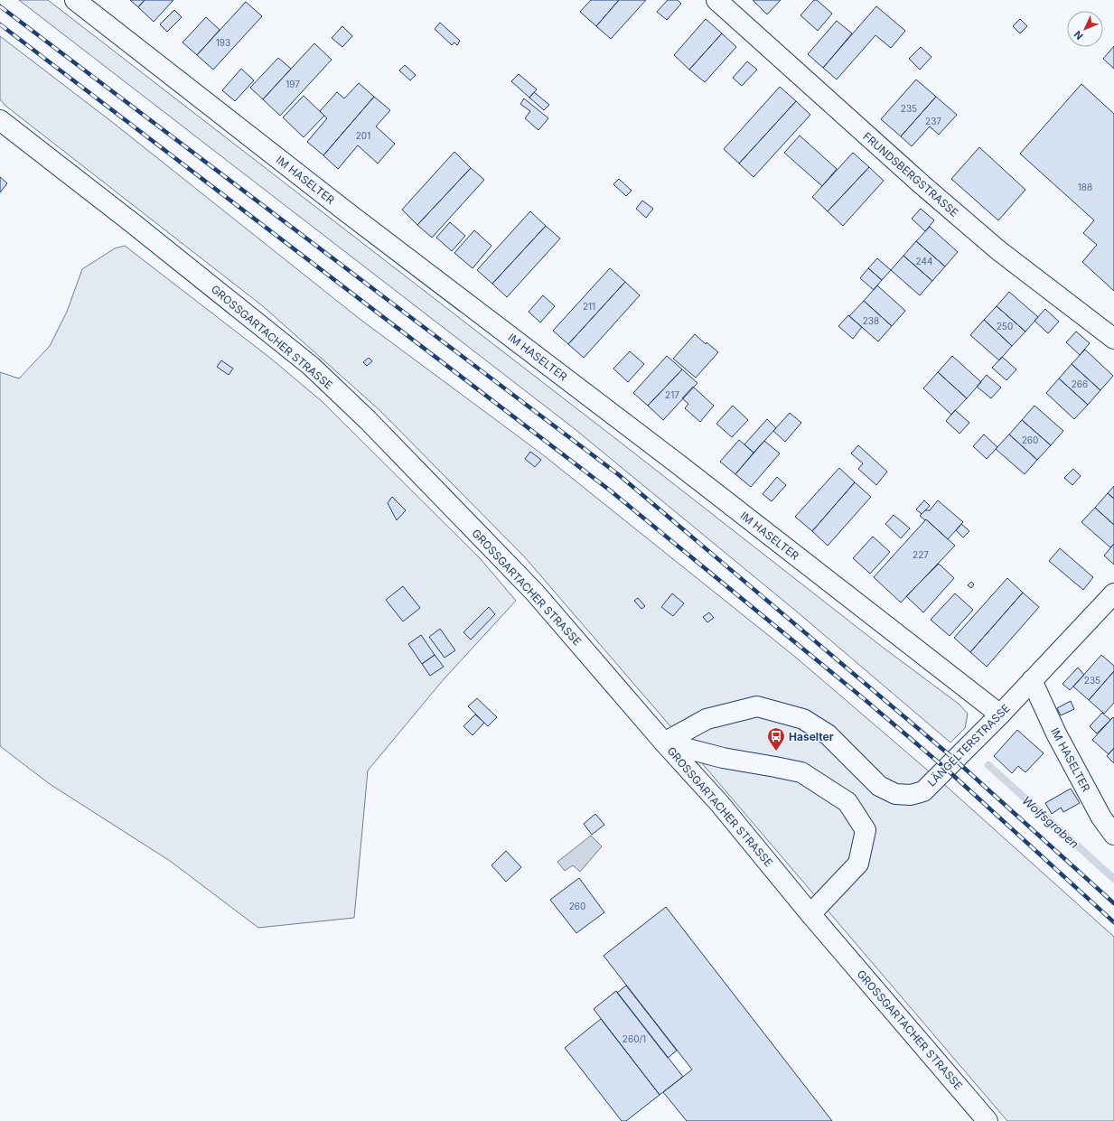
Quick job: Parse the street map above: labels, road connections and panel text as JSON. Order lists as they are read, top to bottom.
{
  "streets": {
    "street": [
      "FRUNDSBERGSTRASSE",
      "IM HASELTER",
      "GROSSGARTACHER STRASSE",
      "LÄNGELTERSTRASSE"
    ]
  },
  "crossings": [
    ["IM HASELTER", "LÄNGELTERSTRASSE"],
    ["GROSSGARTACHER STRASSE", "LÄNGELTERSTRASSE"]
  ],
  "water": ["Wolfsgraben"],
  "places": {
    "bus stop": ["Haselter"]
  },
  "house_numbers": [
    "193",
    "197",
    "235",
    "237",
    "201",
    "188",
    "244",
    "211",
    "238",
    "250",
    "266",
    "217",
    "260",
    "227",
    "235",
    "260",
    "260/1"
  ],
  "north": "bottom left"
}
